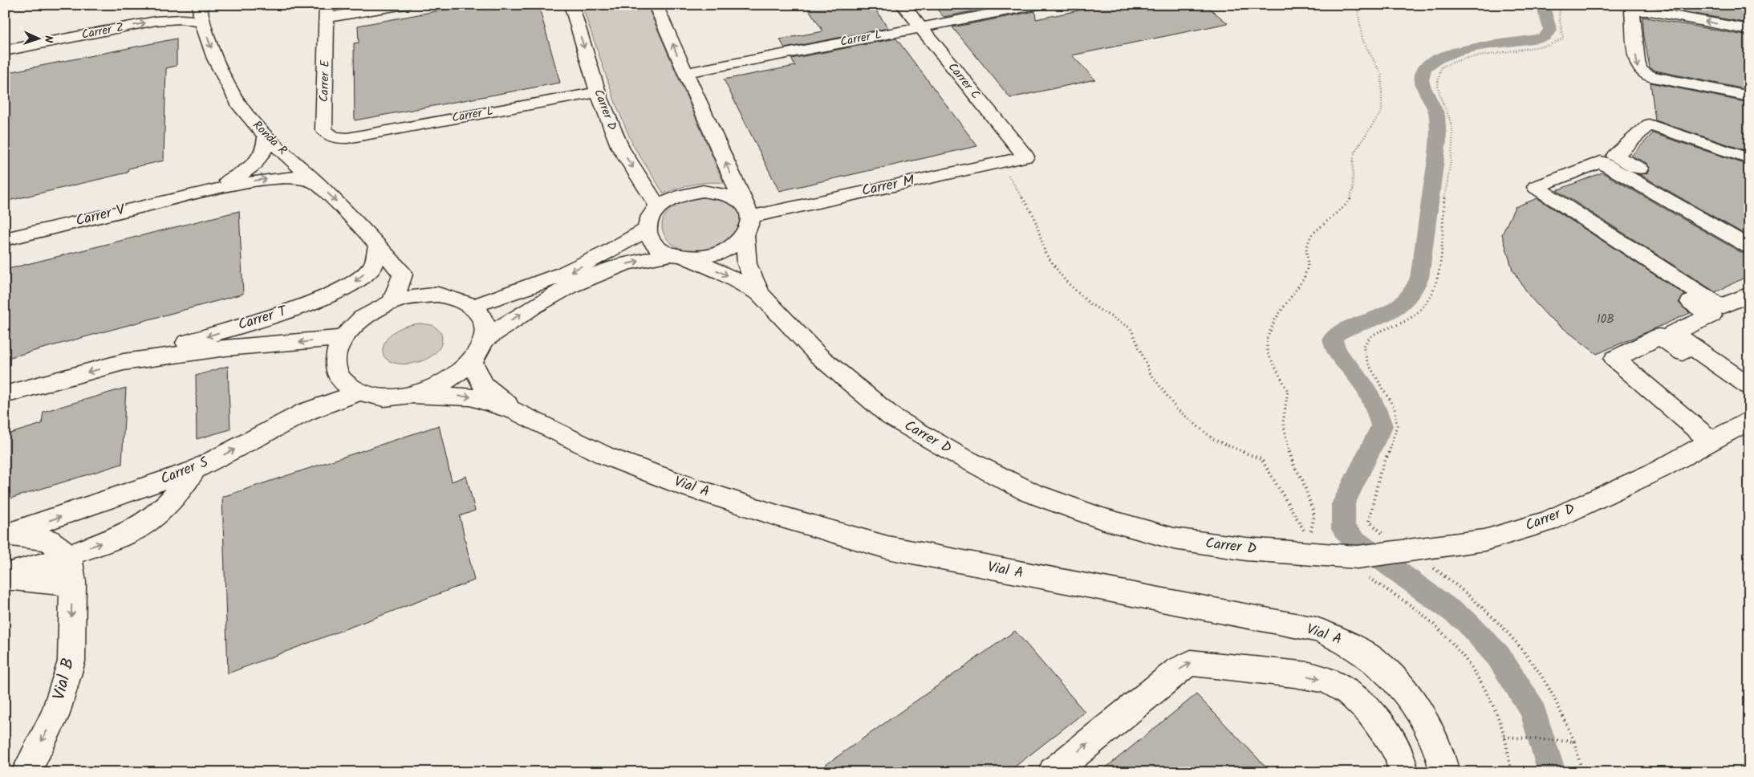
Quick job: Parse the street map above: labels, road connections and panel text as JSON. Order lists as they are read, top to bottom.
{
  "streets": {
    "street": [
      "Carrer Z",
      "Carrer L",
      "Carrer E",
      "Carrer C",
      "Carrer D",
      "Ronda R",
      "Carrer M",
      "Carrer V",
      "Carrer T",
      "Carrer S",
      "Vial A",
      "Vial B"
    ]
  },
  "crossings": [
    ["Carrer Z", "Ronda R"],
    ["Carrer L", "Carrer E"],
    ["Carrer L", "Carrer C"],
    ["Carrer L", "Carrer D"],
    ["Carrer C", "Carrer M"],
    ["Carrer D", "Carrer M"],
    ["Ronda R", "Carrer V"],
    ["Ronda R", "Carrer T"],
    ["Ronda R", "Carrer S"],
    ["Ronda R", "Vial A"],
    ["Carrer T", "Carrer S"],
    ["Carrer T", "Vial A"],
    ["Carrer S", "Vial A"]
  ],
  "one_way": ["Carrer Z", "Ronda R", "Vial B"],
  "house_numbers": ["10B"],
  "north": "right"
}
